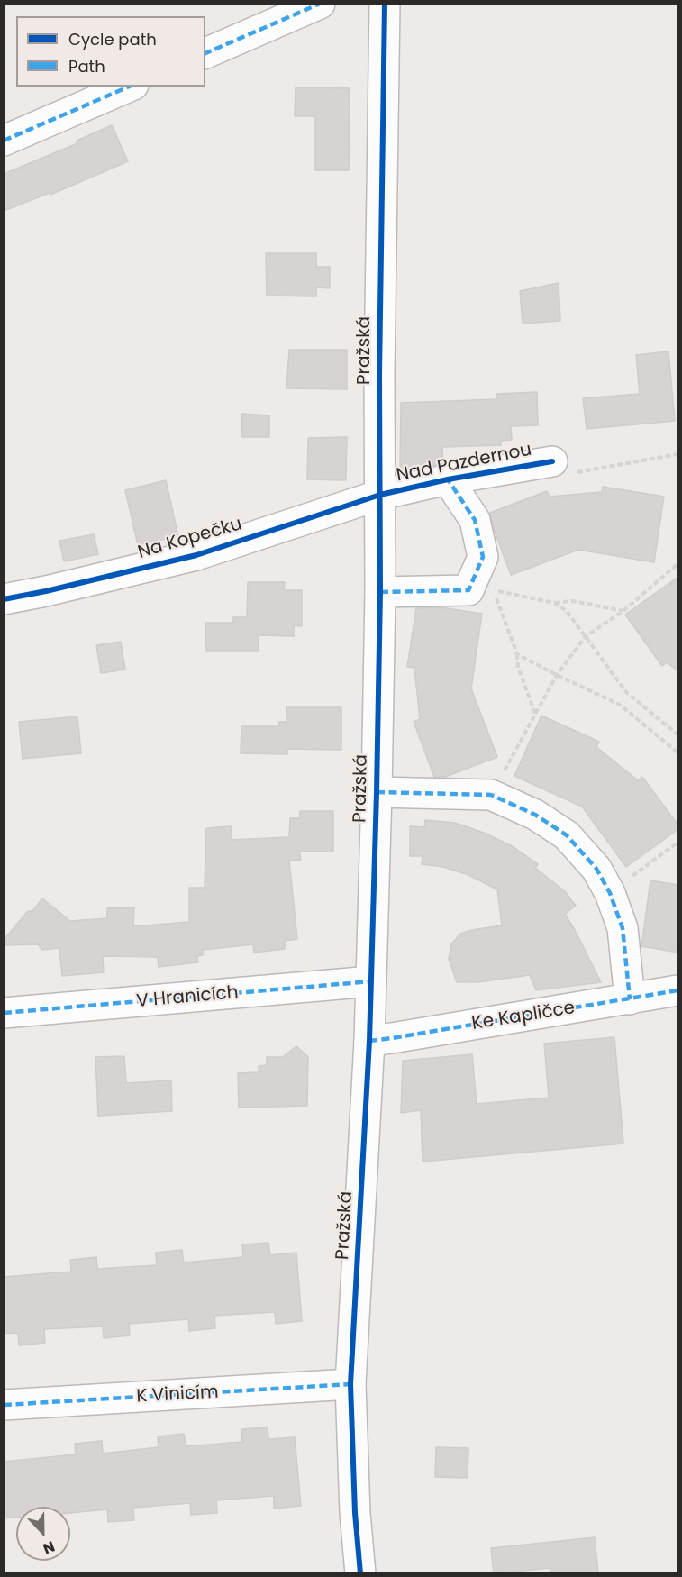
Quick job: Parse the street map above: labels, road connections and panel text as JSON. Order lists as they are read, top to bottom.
{
  "streets": {
    "street": [
      "Pražská",
      "Nad Pazdernou",
      "Na Kopečku",
      "V Hranicích",
      "Ke Kapličce",
      "K Vinicím"
    ]
  },
  "crossings": [
    ["Pražská", "Nad Pazdernou"],
    ["Pražská", "Na Kopečku"],
    ["Pražská", "V Hranicích"],
    ["Pražská", "Ke Kapličce"],
    ["Pražská", "K Vinicím"],
    ["Nad Pazdernou", "Na Kopečku"]
  ],
  "legend": ["Cycle path", "Path"],
  "north": "bottom"
}
